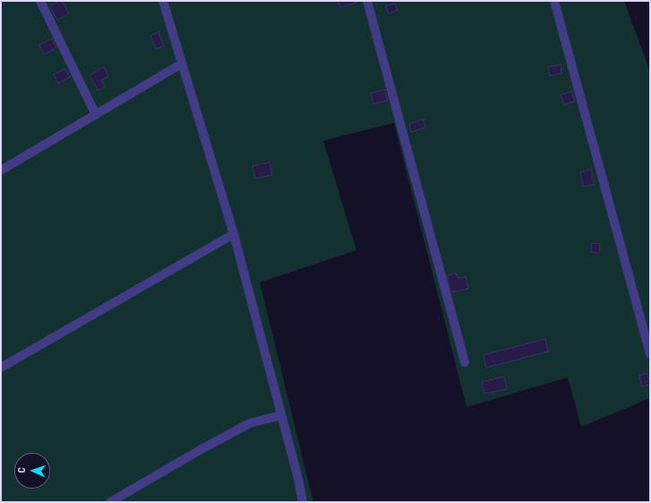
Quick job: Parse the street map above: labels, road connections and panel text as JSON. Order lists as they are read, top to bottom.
{
  "north": "left"
}
